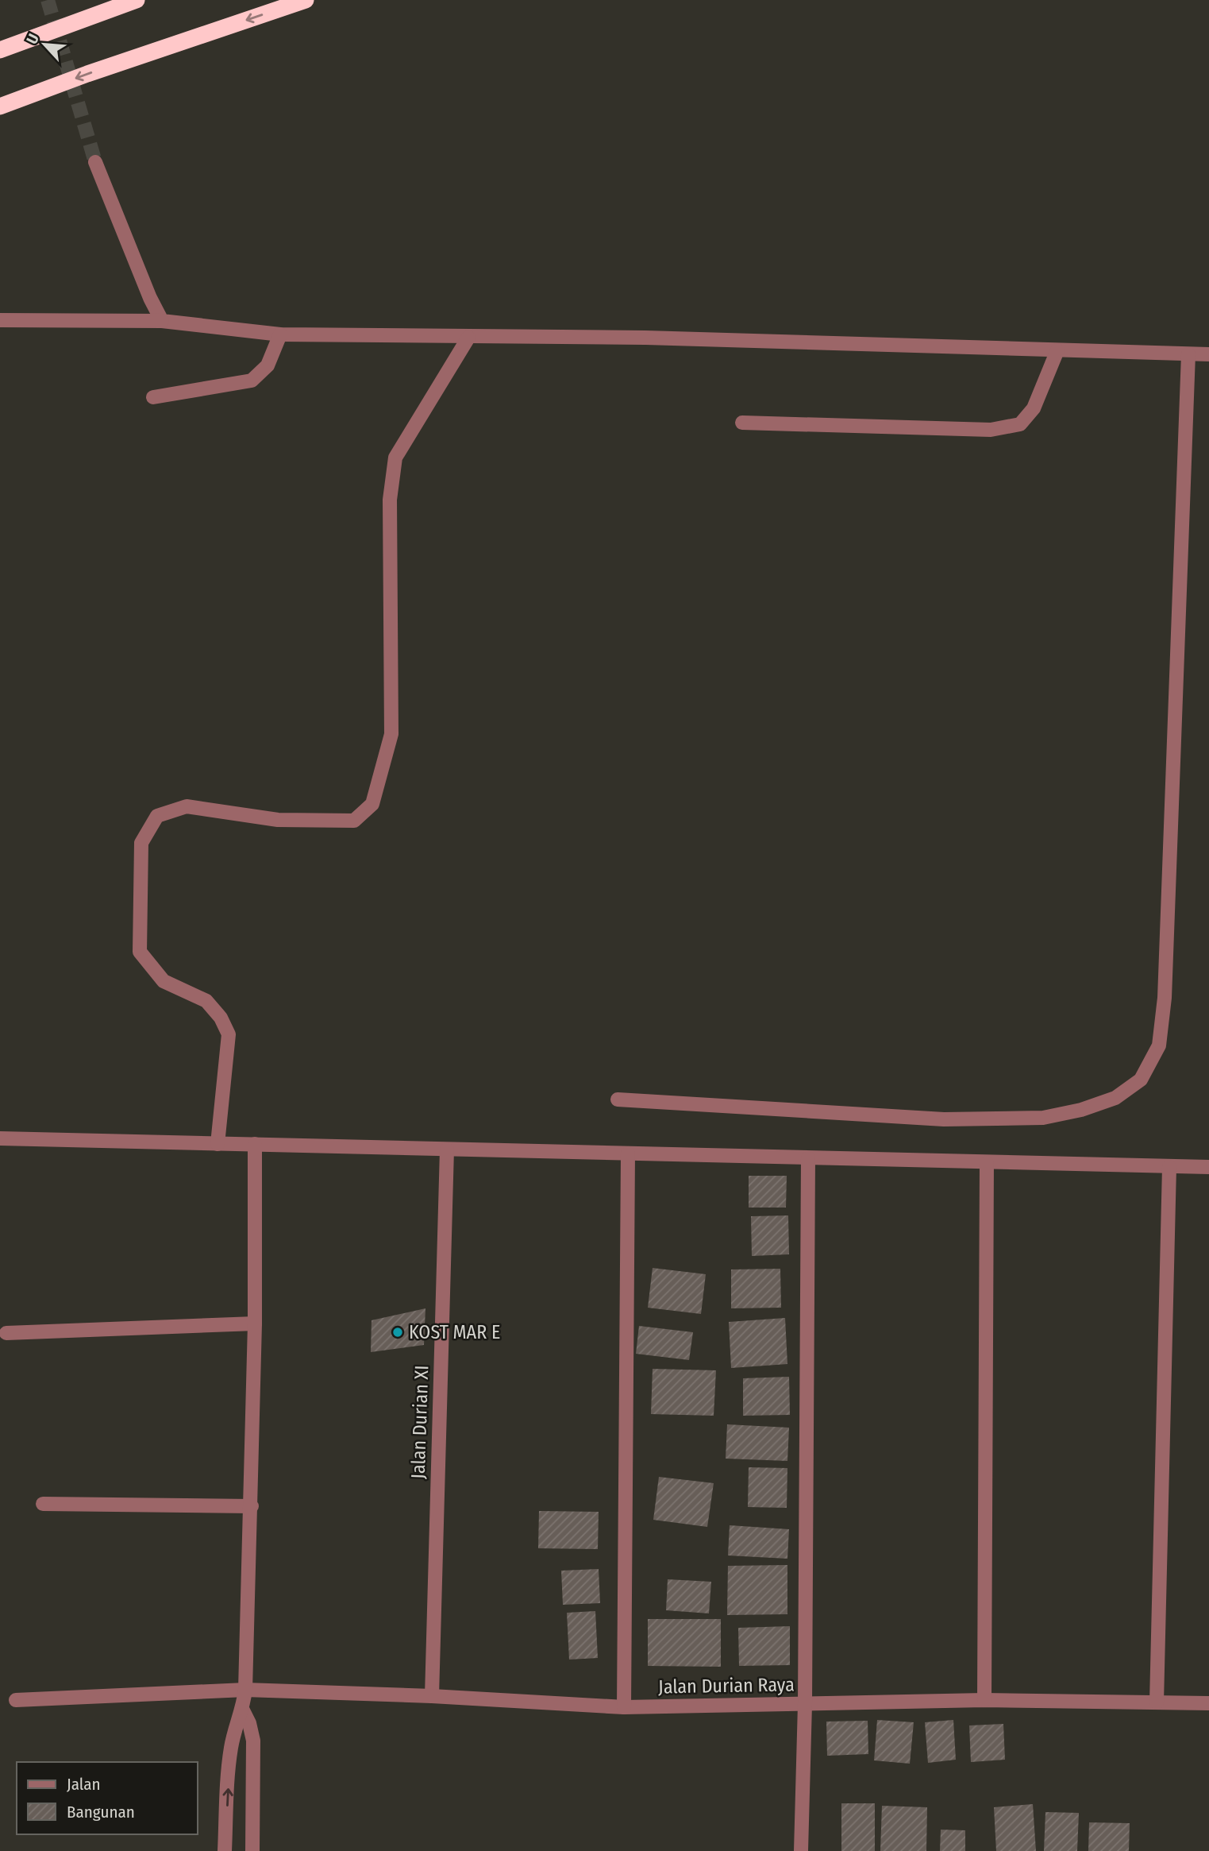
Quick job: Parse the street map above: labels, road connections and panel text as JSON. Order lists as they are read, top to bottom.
{
  "streets": {
    "street": ["Jalan Durian XI", "Jalan Durian Raya"]
  },
  "crossings": [
    ["Jalan Durian XI", "Jalan Durian Raya"]
  ],
  "places": ["KOST MAR E"],
  "legend": ["Jalan", "Bangunan"],
  "north": "top left"
}
